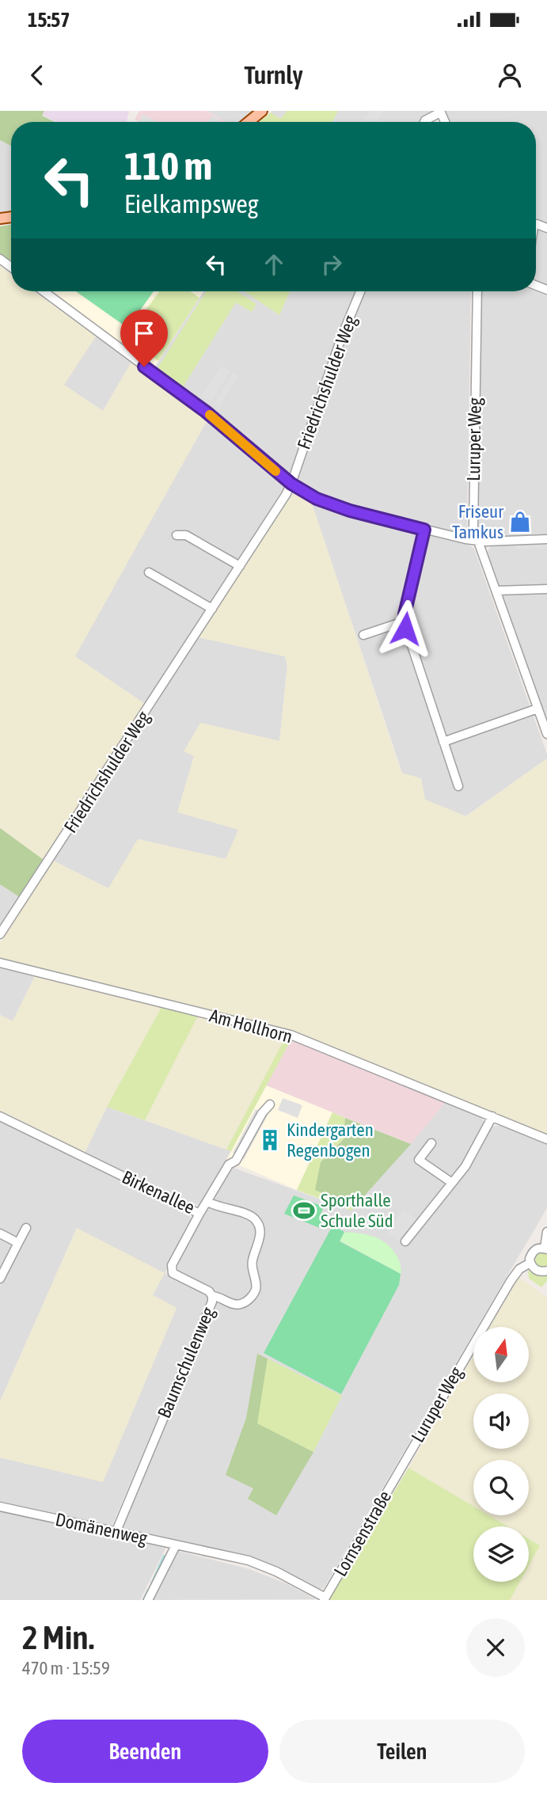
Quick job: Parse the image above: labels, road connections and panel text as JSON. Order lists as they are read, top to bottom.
{
  "streets": {
    "street": [
      "Friedrichshulder Weg",
      "Luruper Weg",
      "Am Hollhorn",
      "Birkenallee",
      "Baumschulenweg",
      "Domänenweg",
      "Lornsenstraße"
    ]
  },
  "crossings": [
    ["Luruper Weg", "Lornsenstraße"],
    ["Birkenallee", "Baumschulenweg"],
    ["Baumschulenweg", "Domänenweg"],
    ["Domänenweg", "Lornsenstraße"]
  ],
  "places": {
    "shop": ["Friseur Tamkus"],
    "building": ["Kindergarten Regenbogen"],
    "sports": ["Sporthalle Schule Süd"]
  },
  "north": "top",
  "page": {
    "status": "15:57",
    "header": "Turnly",
    "turn": ["110 m", "Eielkampsweg"],
    "heading": ["2 Min.", "470 m · 15:59"],
    "buttons": ["Beenden", "Teilen"]
  }
}
